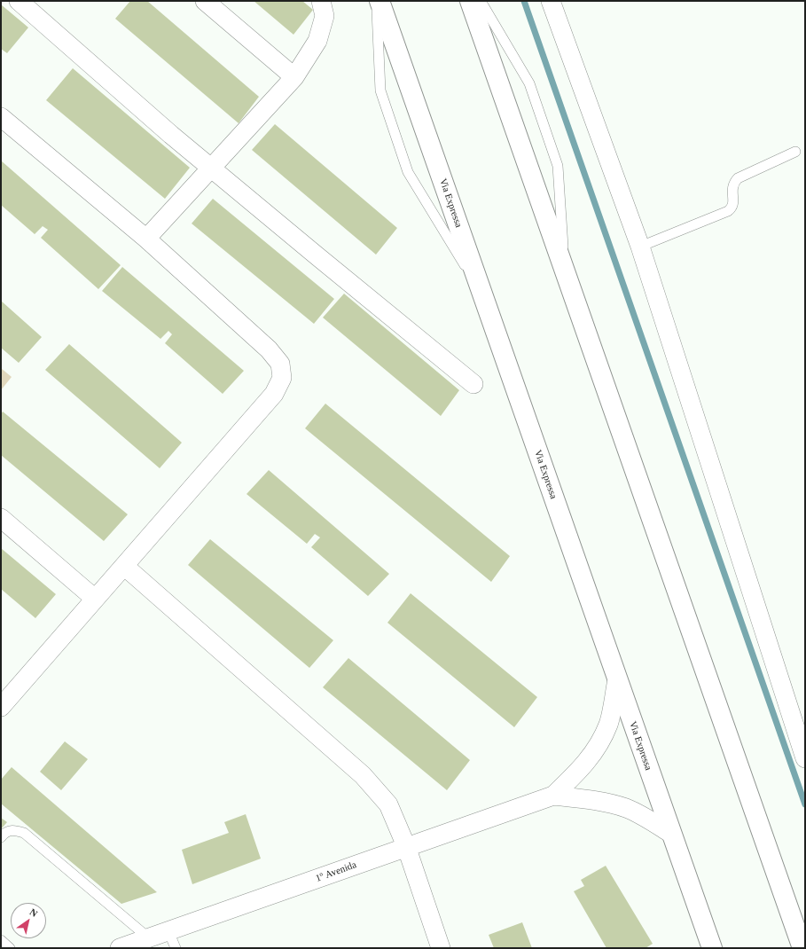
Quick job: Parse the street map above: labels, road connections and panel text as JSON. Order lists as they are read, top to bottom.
{
  "streets": {
    "main road": ["Via Expressa"],
    "street": ["1º Avenida"]
  },
  "north": "top right"
}
